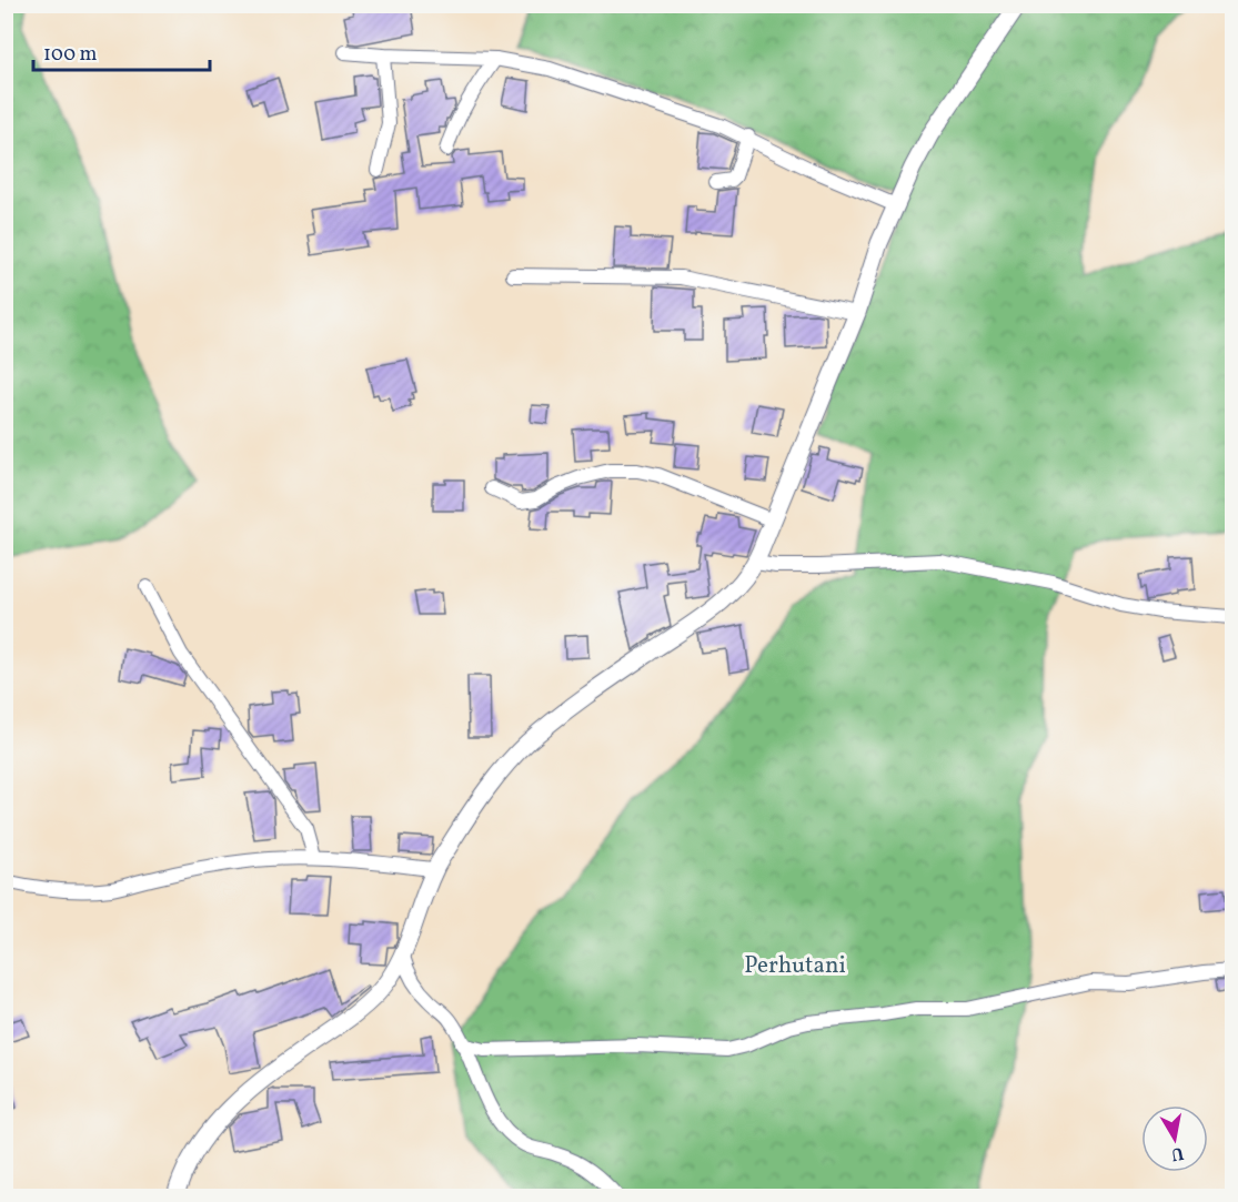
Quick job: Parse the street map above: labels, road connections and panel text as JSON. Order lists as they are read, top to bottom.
{
  "parks": ["Perhutani"],
  "scale_bar": "100 m",
  "north": "bottom"
}
